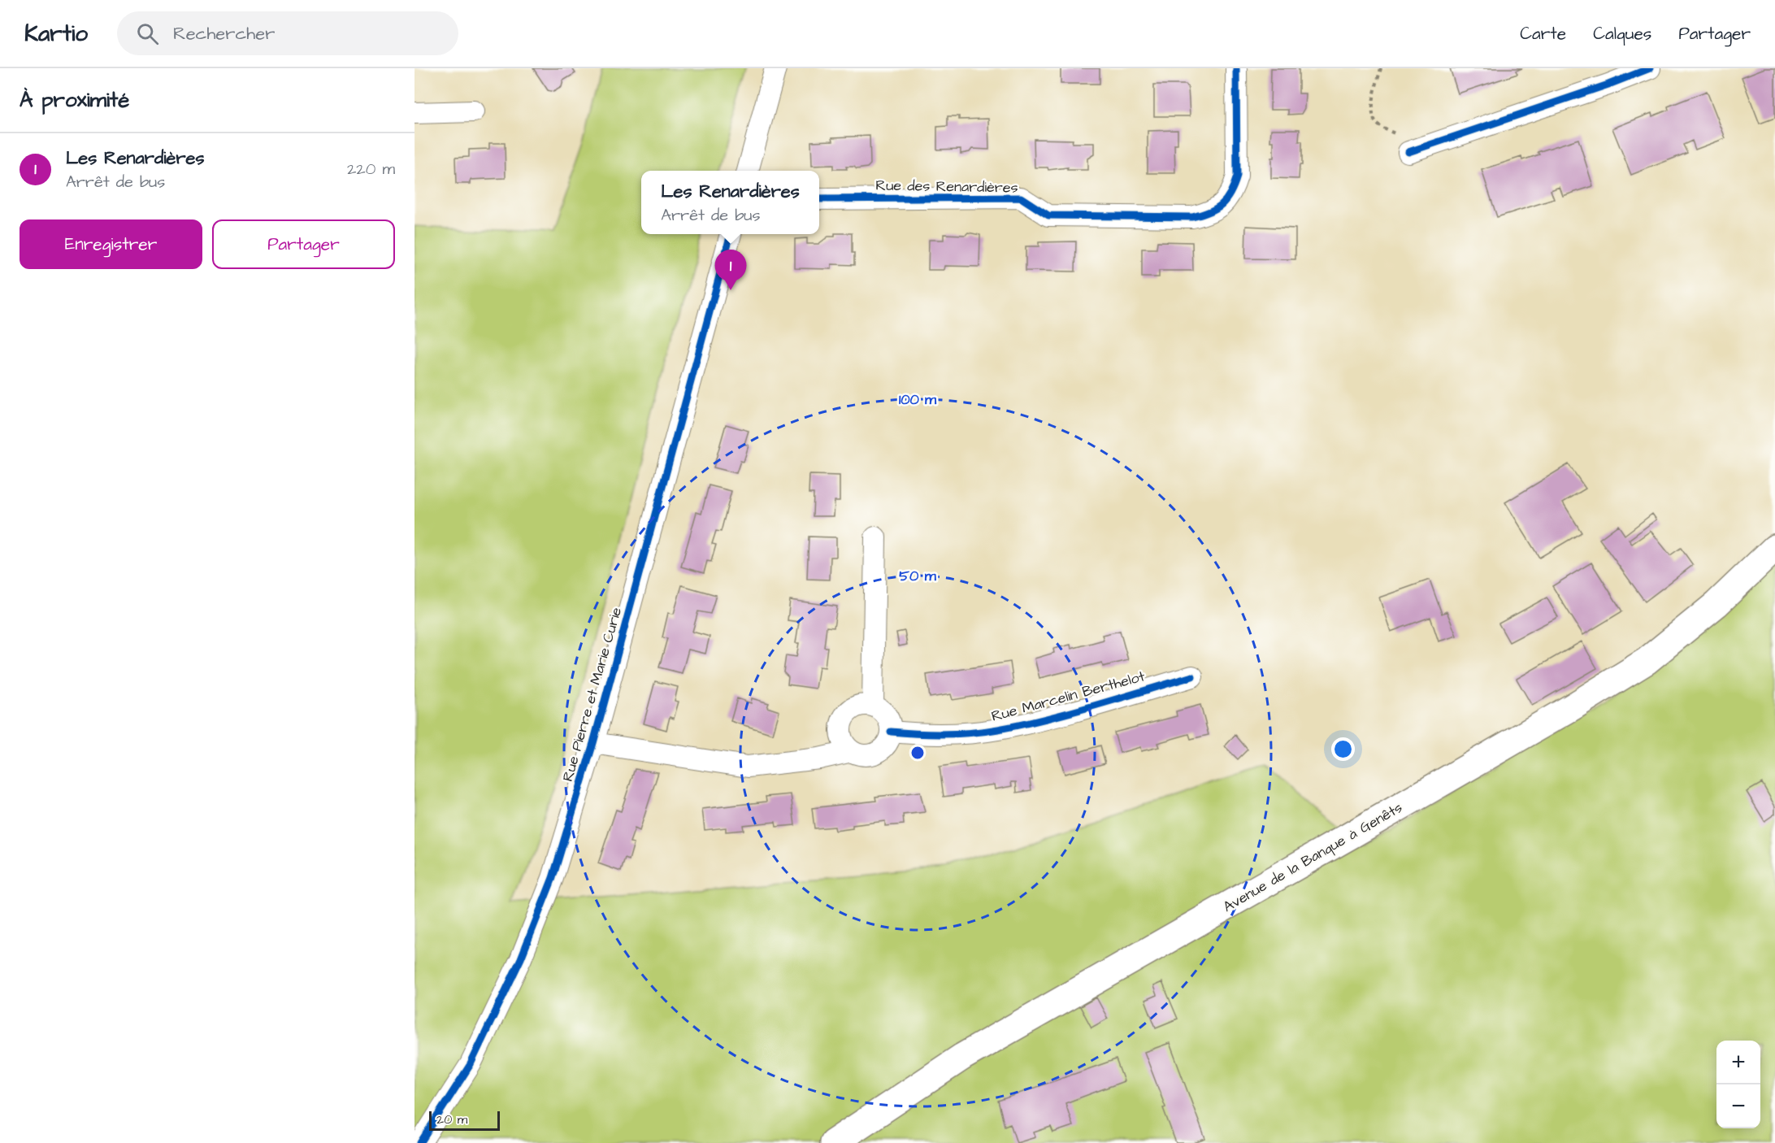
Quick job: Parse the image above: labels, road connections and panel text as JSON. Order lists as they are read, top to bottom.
{
  "streets": {
    "main road": ["Avenue de la Banque à Genêts"],
    "street": ["Rue des Renardières", "Rue Pierre et Marie Curie", "Rue Marcelin Berthelot"]
  },
  "scale_bar": "20 m",
  "page": {
    "header": "Kartio",
    "search": "Rechercher",
    "nav": ["Carte", "Calques", "Partager"],
    "heading": "À proximité",
    "list": [
      {
        "mark": "1",
        "name": "Les Renardières",
        "note": "Arrêt de bus",
        "value": "220 m"
      }
    ],
    "popup": ["Les Renardières", "Arrêt de bus"],
    "buttons": ["Enregistrer", "Partager"],
    "pins": "1",
    "map_buttons": ["+", "−"],
    "scale": "20 m"
  },
  "rings": ["100 m", "50 m"]
}
